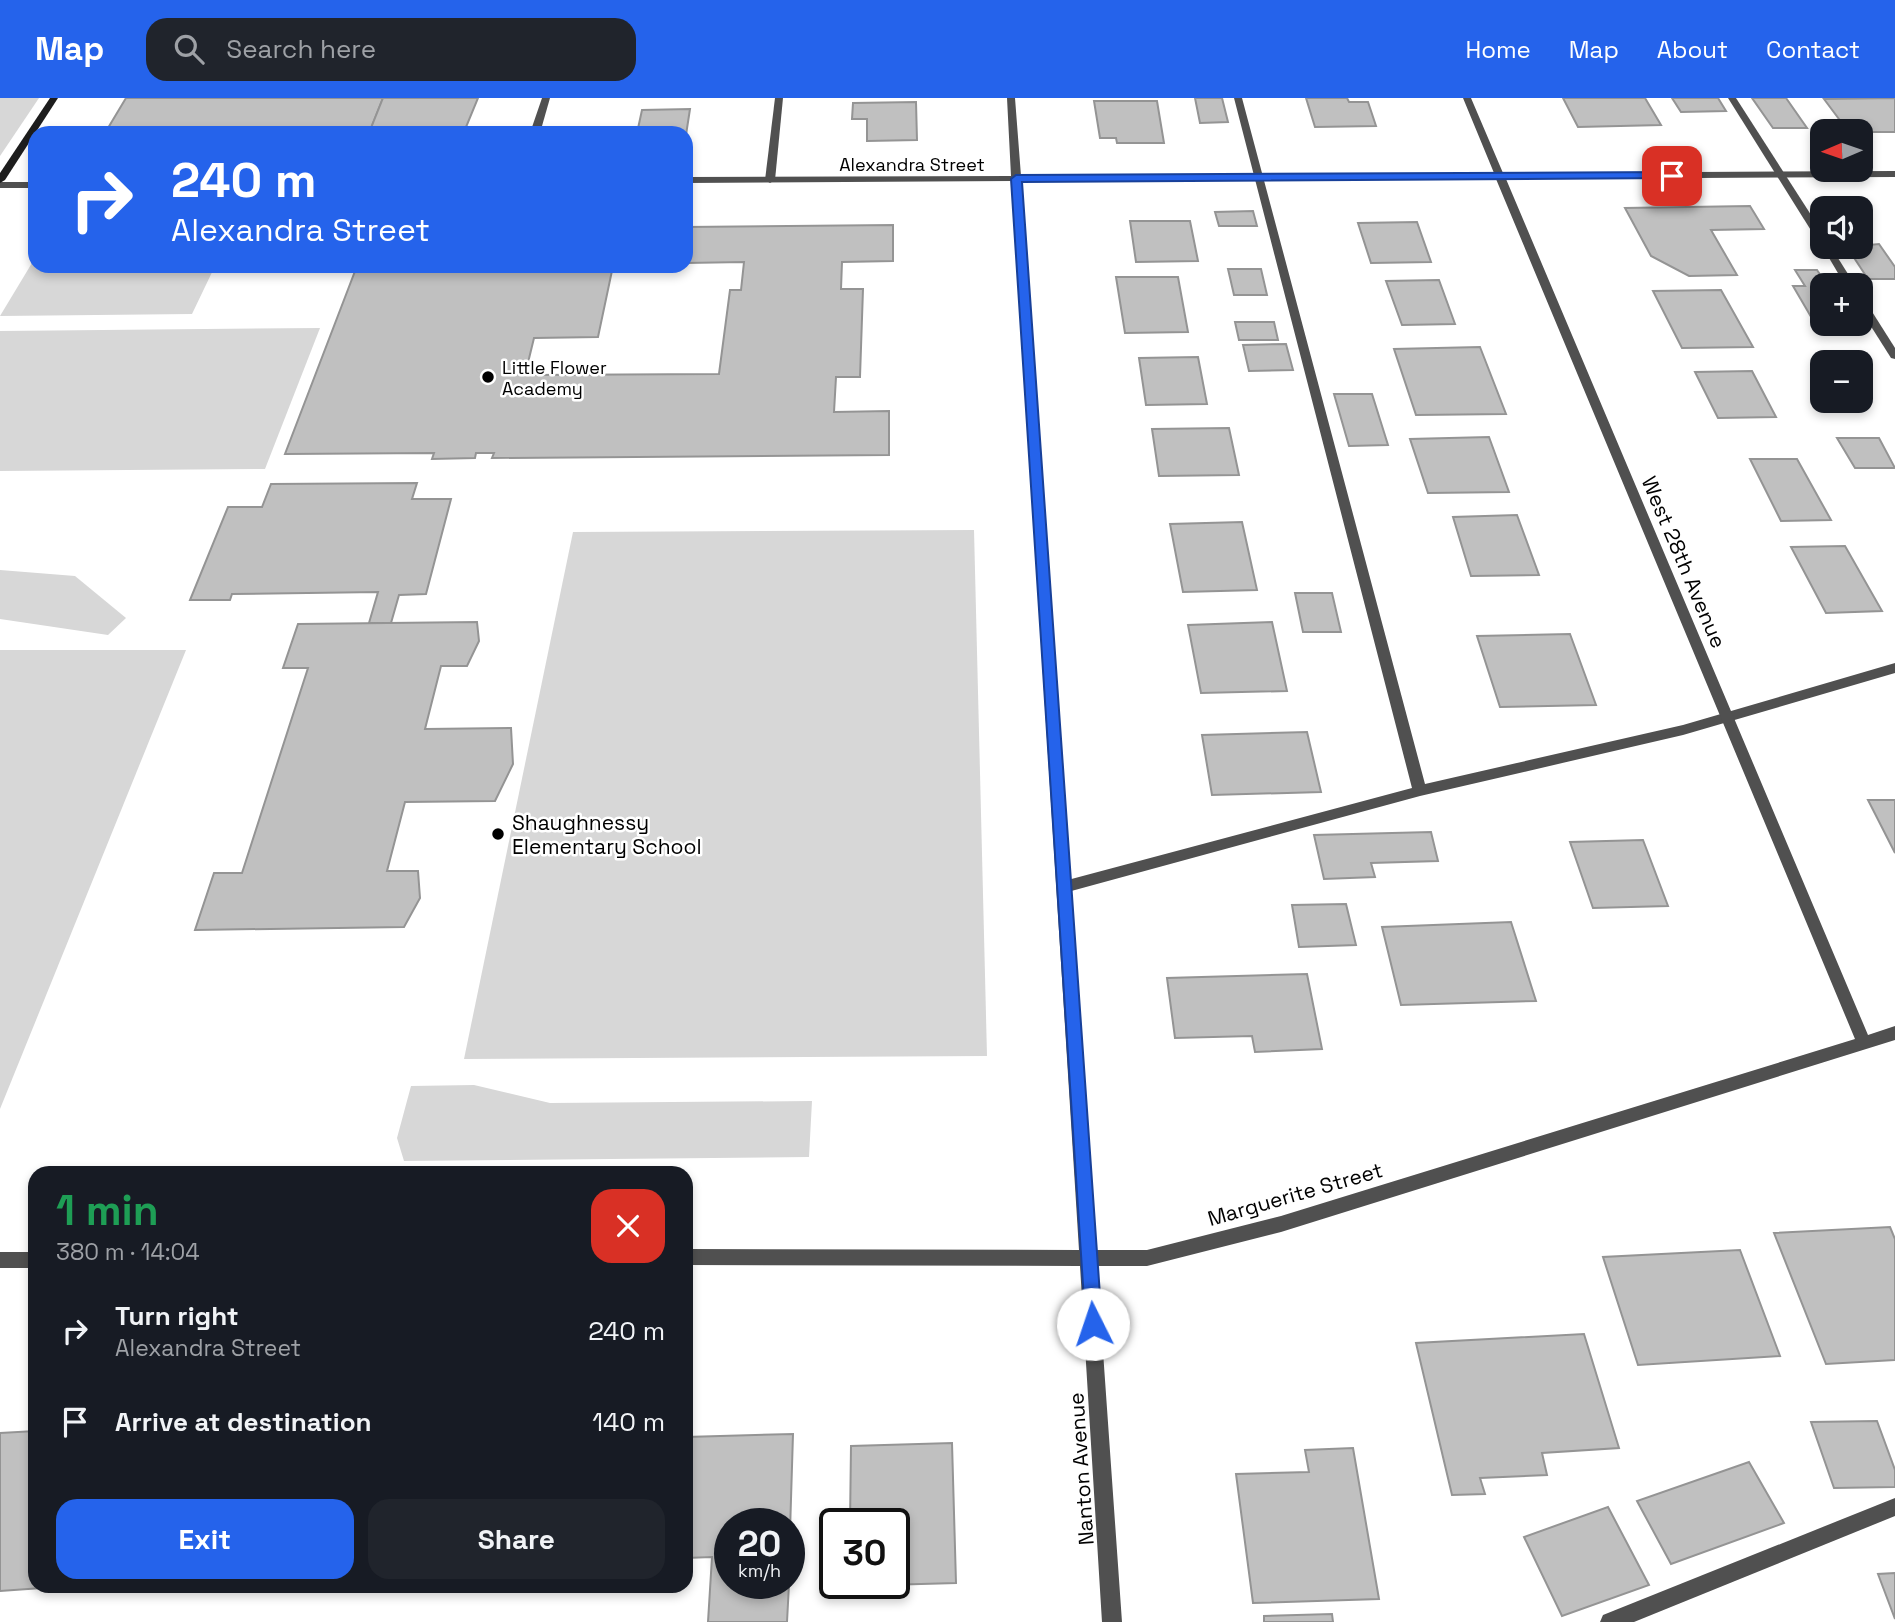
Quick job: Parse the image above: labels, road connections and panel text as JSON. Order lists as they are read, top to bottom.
{
  "streets": {
    "street": [
      "Alexandra Street",
      "West 28th Avenue",
      "Marguerite Street",
      "Nanton Avenue"
    ]
  },
  "crossings": [
    ["Alexandra Street", "West 28th Avenue"],
    ["Alexandra Street", "Nanton Avenue"],
    ["West 28th Avenue", "Marguerite Street"],
    ["Marguerite Street", "Nanton Avenue"]
  ],
  "places": ["Little Flower Academy", "Shaughnessy Elementary School"],
  "north": "left",
  "page": {
    "header": "Map",
    "search": "Search here",
    "nav": [
      "Home",
      "Map",
      "About",
      "Contact"
    ],
    "map_buttons": ["+", "−"],
    "turn": ["240 m", "Alexandra Street"],
    "heading": ["1 min", "380 m · 14:04"],
    "list": [
      {
        "name": "Turn right",
        "note": "Alexandra Street",
        "value": "240 m"
      },
      {
        "name": "Arrive at destination",
        "value": "140 m"
      }
    ],
    "buttons": ["Exit", "Share"],
    "speed": "20 km/h",
    "limit": "30"
  }
}
